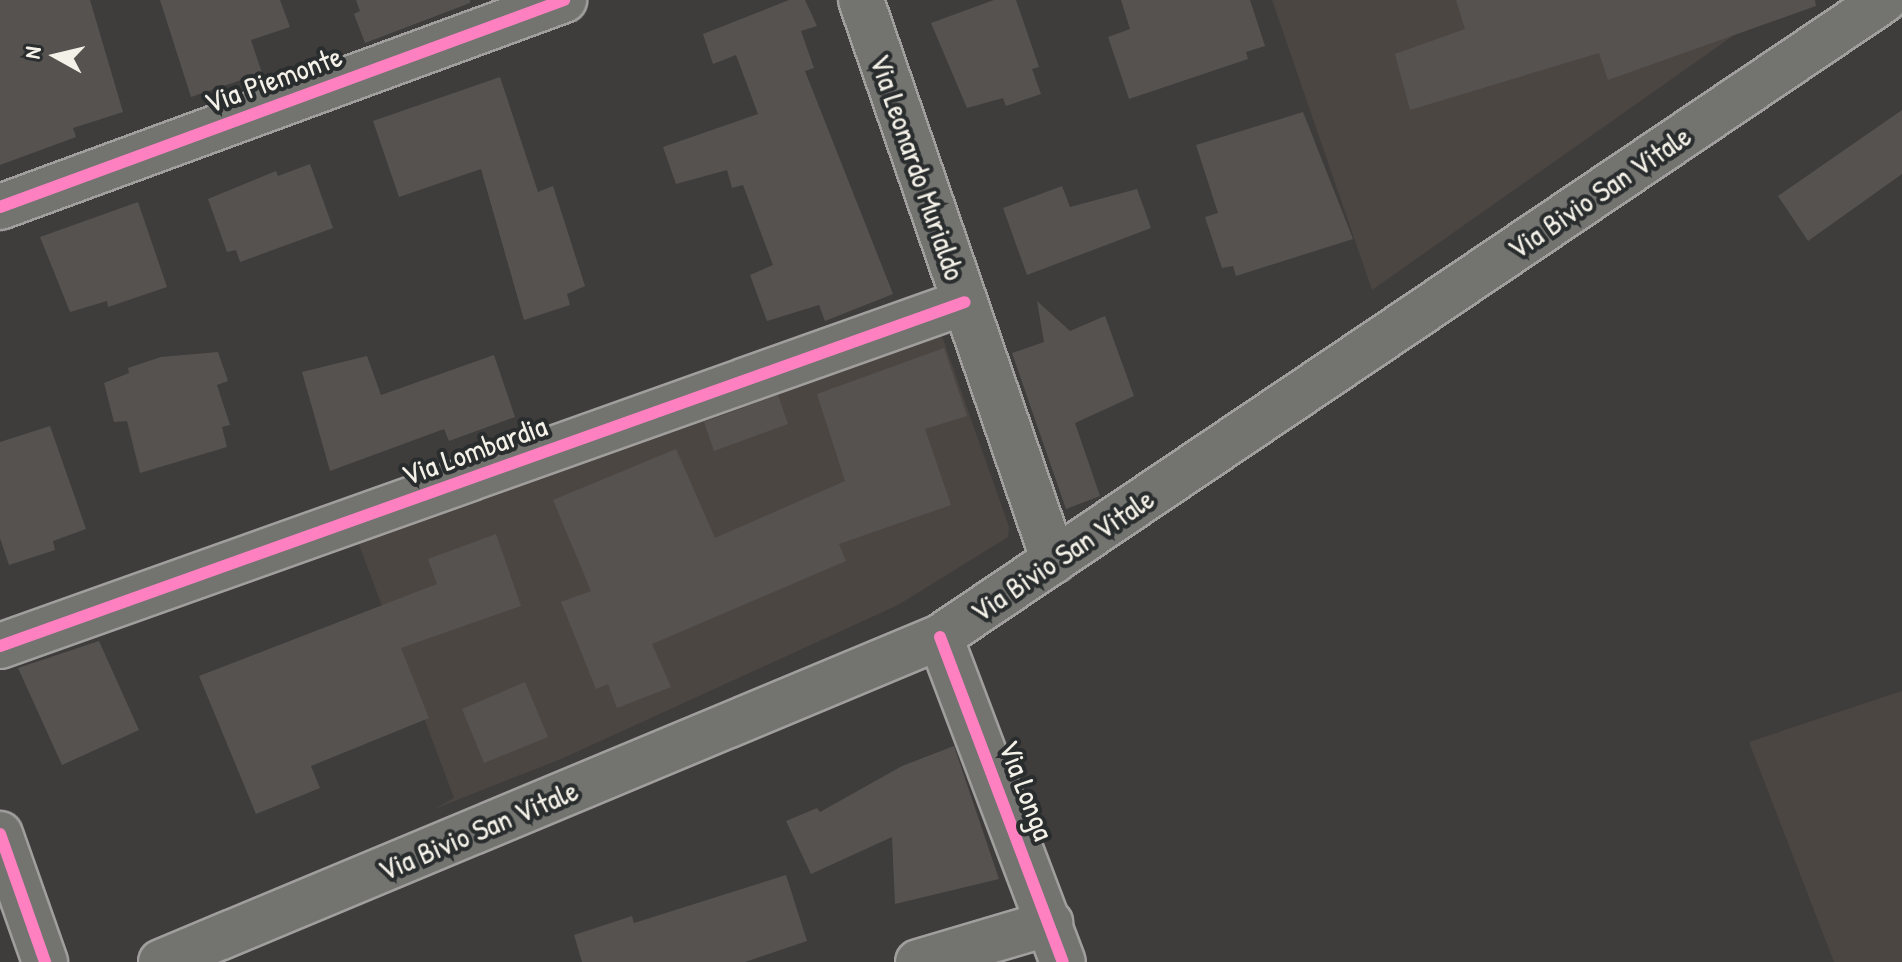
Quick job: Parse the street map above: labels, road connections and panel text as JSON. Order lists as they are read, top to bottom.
{
  "streets": {
    "street": [
      "Via Piemonte",
      "Via Leonardo Murialdo",
      "Via Bivio San Vitale",
      "Via Lombardia",
      "Via Longa"
    ]
  },
  "crossings": [
    ["Via Leonardo Murialdo", "Via Bivio San Vitale"],
    ["Via Leonardo Murialdo", "Via Lombardia"],
    ["Via Bivio San Vitale", "Via Longa"]
  ],
  "north": "left"
}
